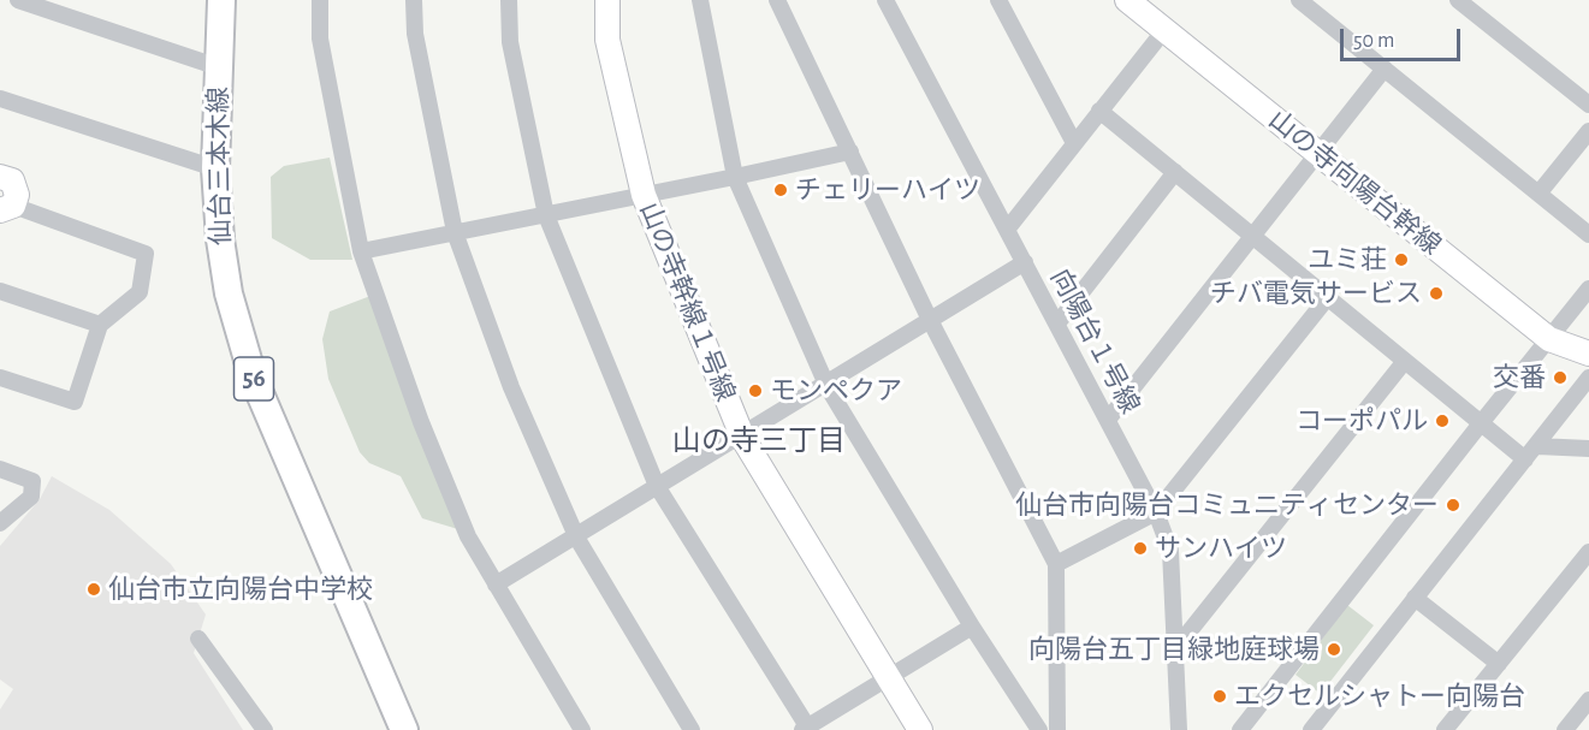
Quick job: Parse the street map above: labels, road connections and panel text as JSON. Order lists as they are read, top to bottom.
{
  "streets": {
    "main road": ["仙台三本木線", "56"],
    "street": ["山の寺向陽台幹線", "山の寺幹線１号線", "向陽台１号線"]
  },
  "districts": ["山の寺三丁目"],
  "places": [
    "チェリーハイツ",
    "ユミ荘",
    "チバ電気サービス",
    "交番",
    "モンペクア",
    "コーポパル",
    "仙台市向陽台コミュニティセンター",
    "サンハイツ",
    "仙台市立向陽台中学校",
    "向陽台五丁目緑地庭球場",
    "エクセルシャトー向陽台"
  ],
  "scale_bar": "50 m"
}
